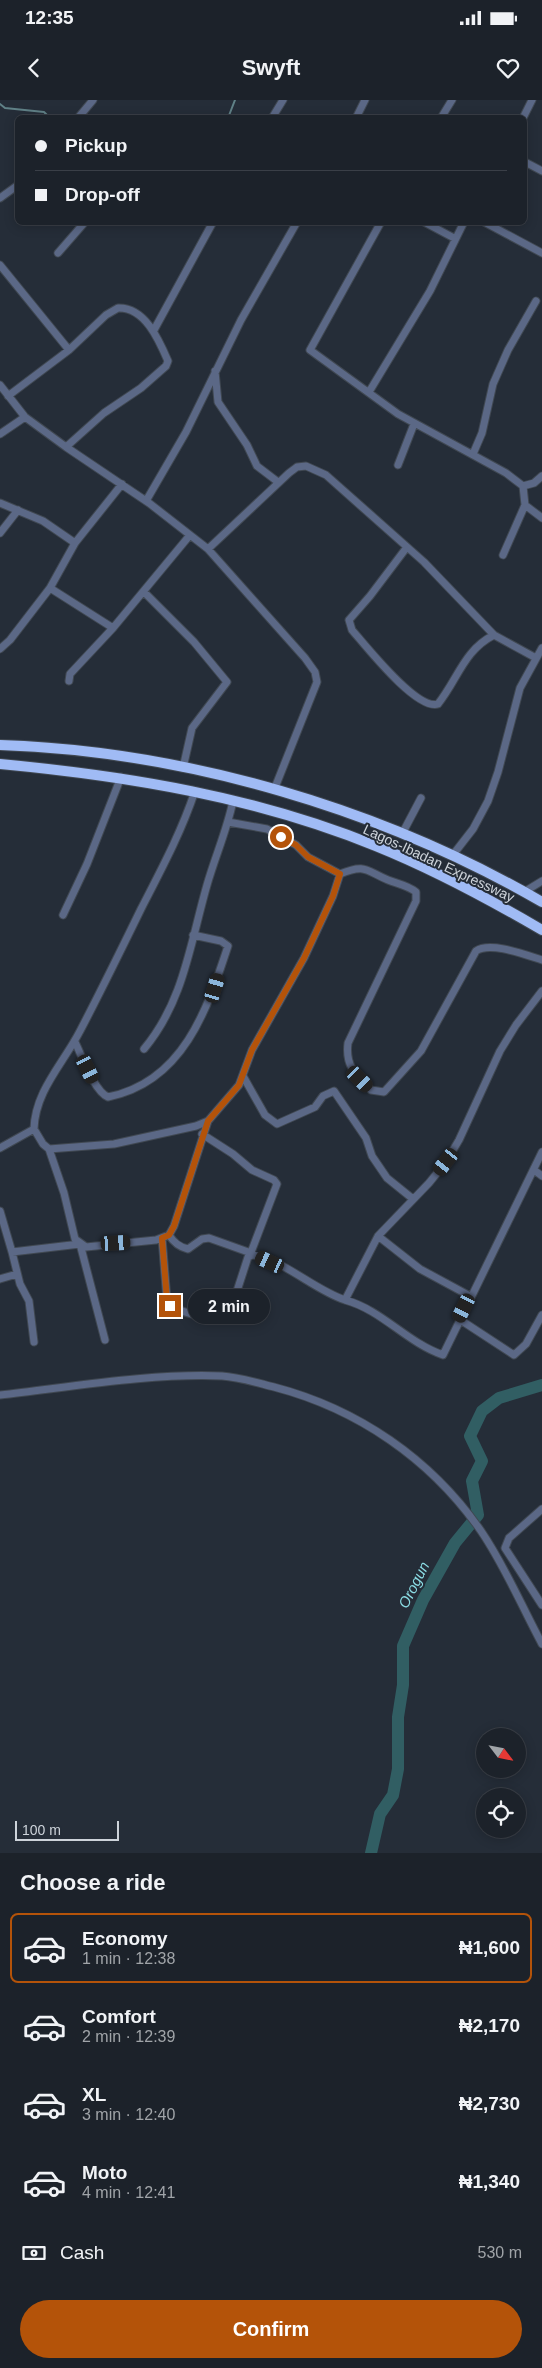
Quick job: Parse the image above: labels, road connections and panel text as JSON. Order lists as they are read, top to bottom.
{
  "streets": {
    "highway": ["Lagos-Ibadan Expressway"]
  },
  "water": ["Orogun"],
  "scale_bar": "100 m",
  "north": "bottom right",
  "page": {
    "status": "12:35",
    "header": "Swyft",
    "banner": ["Pickup", "Drop-off"],
    "bubble": "2 min",
    "scale": "100 m",
    "heading": "Choose a ride",
    "list": [
      {
        "name": "Economy",
        "note": "1 min · 12:38",
        "value": "₦1,600"
      },
      {
        "name": "Comfort",
        "note": "2 min · 12:39",
        "value": "₦2,170"
      },
      {
        "name": "XL",
        "note": "3 min · 12:40",
        "value": "₦2,730"
      },
      {
        "name": "Moto",
        "note": "4 min · 12:41",
        "value": "₦1,340"
      }
    ],
    "pay": ["Cash", "530 m"],
    "buttons": "Confirm"
  }
}
